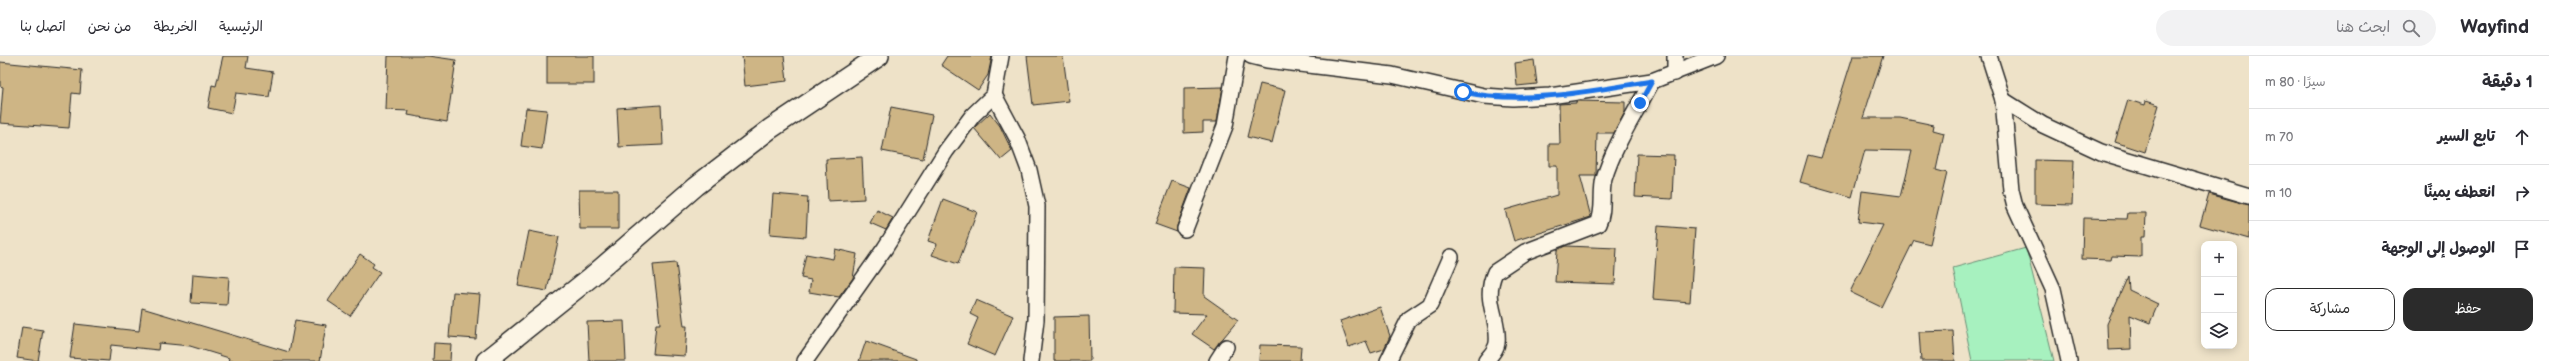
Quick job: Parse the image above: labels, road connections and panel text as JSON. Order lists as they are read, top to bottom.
{
  "page": {
    "header": "Wayfind",
    "search": "ابحث هنا",
    "nav": [
      "الرئيسية",
      "الخريطة",
      "من نحن",
      "اتصل بنا"
    ],
    "heading": ["1 دقيقة", "سيرًا · 80 m"],
    "list": [
      ["تابع السير", "70 m"],
      ["انعطف يمينًا", "10 m"],
      "الوصول إلى الوجهة"
    ],
    "map_buttons": ["+", "−"],
    "buttons": ["حفظ", "مشاركة"]
  }
}
